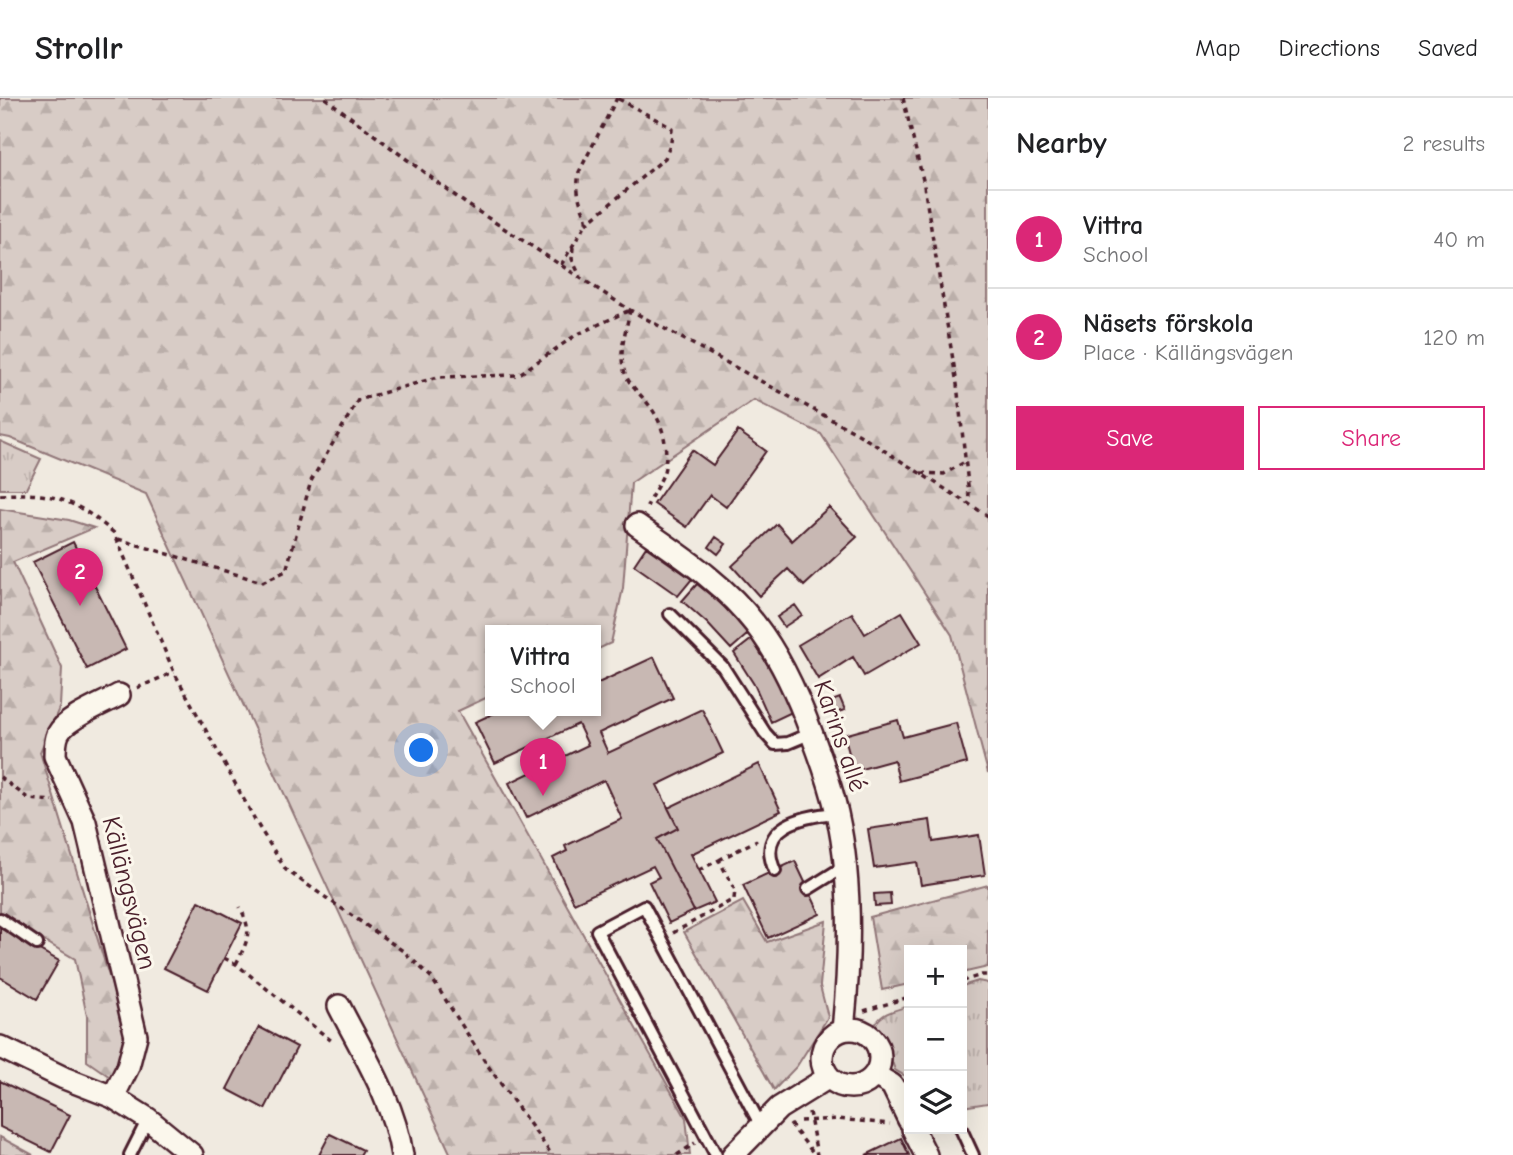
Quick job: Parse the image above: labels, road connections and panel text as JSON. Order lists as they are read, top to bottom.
{
  "streets": {
    "street": ["Karins allé", "Källängsvägen"]
  },
  "page": {
    "header": "Strollr",
    "nav": ["Map", "Directions", "Saved"],
    "heading": ["Nearby", "2 results"],
    "list": [
      {
        "mark": "1",
        "name": "Vittra",
        "note": "School",
        "value": "40 m"
      },
      {
        "mark": "2",
        "name": "Näsets förskola",
        "note": "Place · Källängsvägen",
        "value": "120 m"
      }
    ],
    "buttons": ["Save", "Share"],
    "pins": ["2", "1"],
    "popup": ["Vittra", "School"],
    "map_buttons": ["+", "−"]
  }
}
